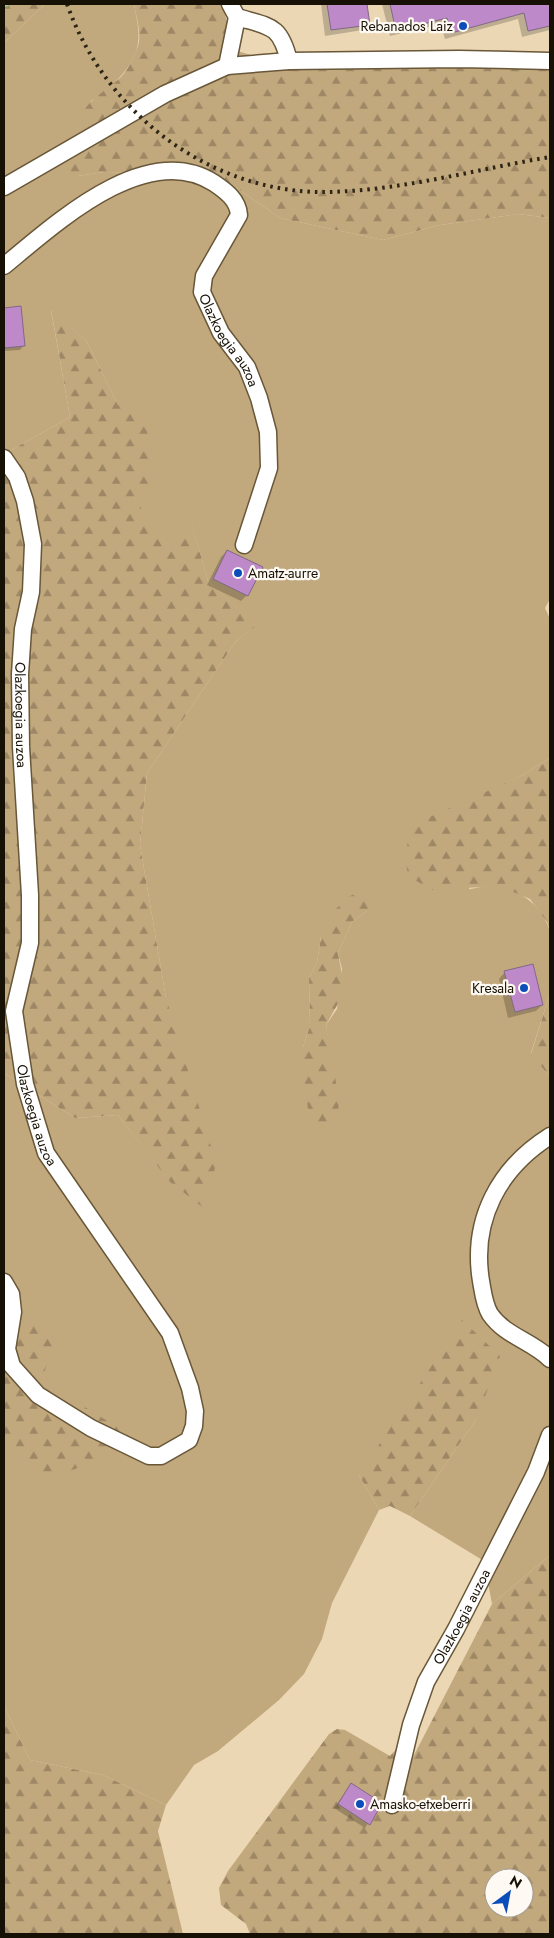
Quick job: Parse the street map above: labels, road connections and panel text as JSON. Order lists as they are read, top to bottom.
{
  "streets": {
    "street": ["Olazkoegia auzoa"]
  },
  "places": [
    "Rebanados Laiz",
    "Amatz-aurre",
    "Kresala",
    "Amasko-etxeberri"
  ],
  "north": "top right"
}
